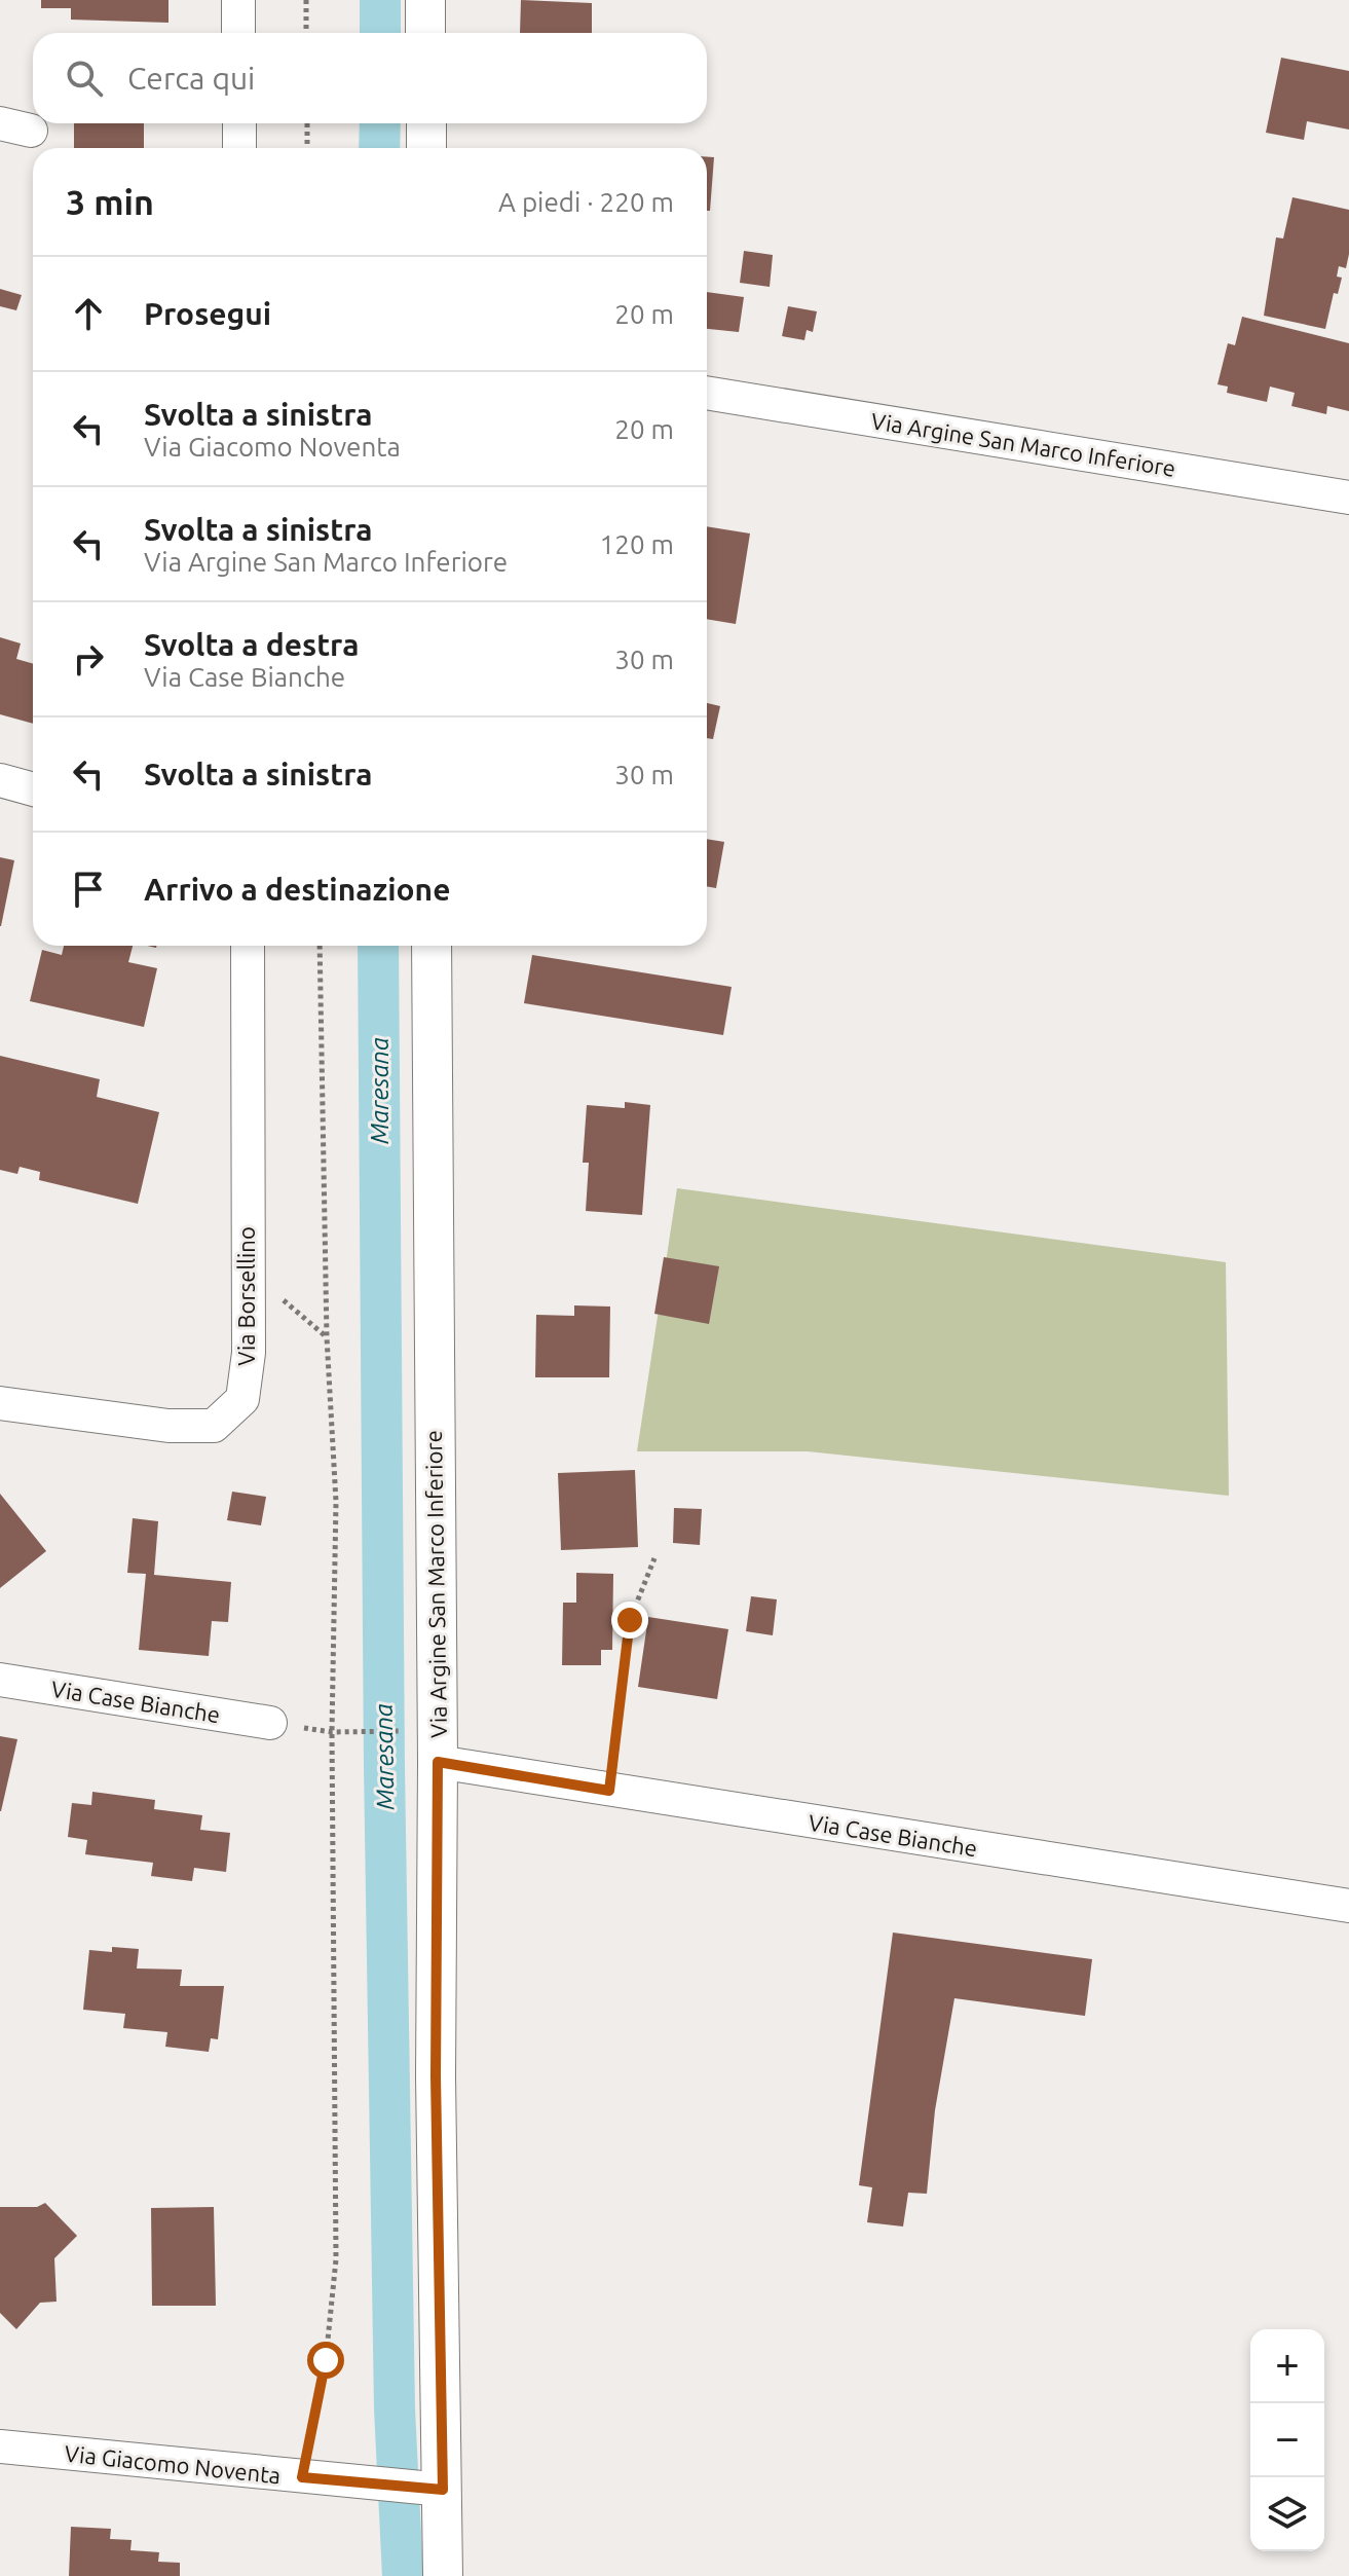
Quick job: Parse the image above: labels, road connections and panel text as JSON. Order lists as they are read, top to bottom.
{
  "streets": {
    "street": [
      "Via Argine San Marco Inferiore",
      "Via Borsellino",
      "Via Case Bianche",
      "Via Giacomo Noventa"
    ]
  },
  "crossings": [
    ["Via Argine San Marco Inferiore", "Via Case Bianche"],
    ["Via Argine San Marco Inferiore", "Via Giacomo Noventa"]
  ],
  "water": ["Maresana"],
  "page": {
    "search": "Cerca qui",
    "heading": ["3 min", "A piedi · 220 m"],
    "list": [
      ["Prosegui", "20 m"],
      ["Svolta a sinistra", "Via Giacomo Noventa", "20 m"],
      ["Svolta a sinistra", "Via Argine San Marco Inferiore", "120 m"],
      ["Svolta a destra", "Via Case Bianche", "30 m"],
      ["Svolta a sinistra", "30 m"],
      "Arrivo a destinazione"
    ],
    "map_buttons": ["+", "−"]
  }
}
